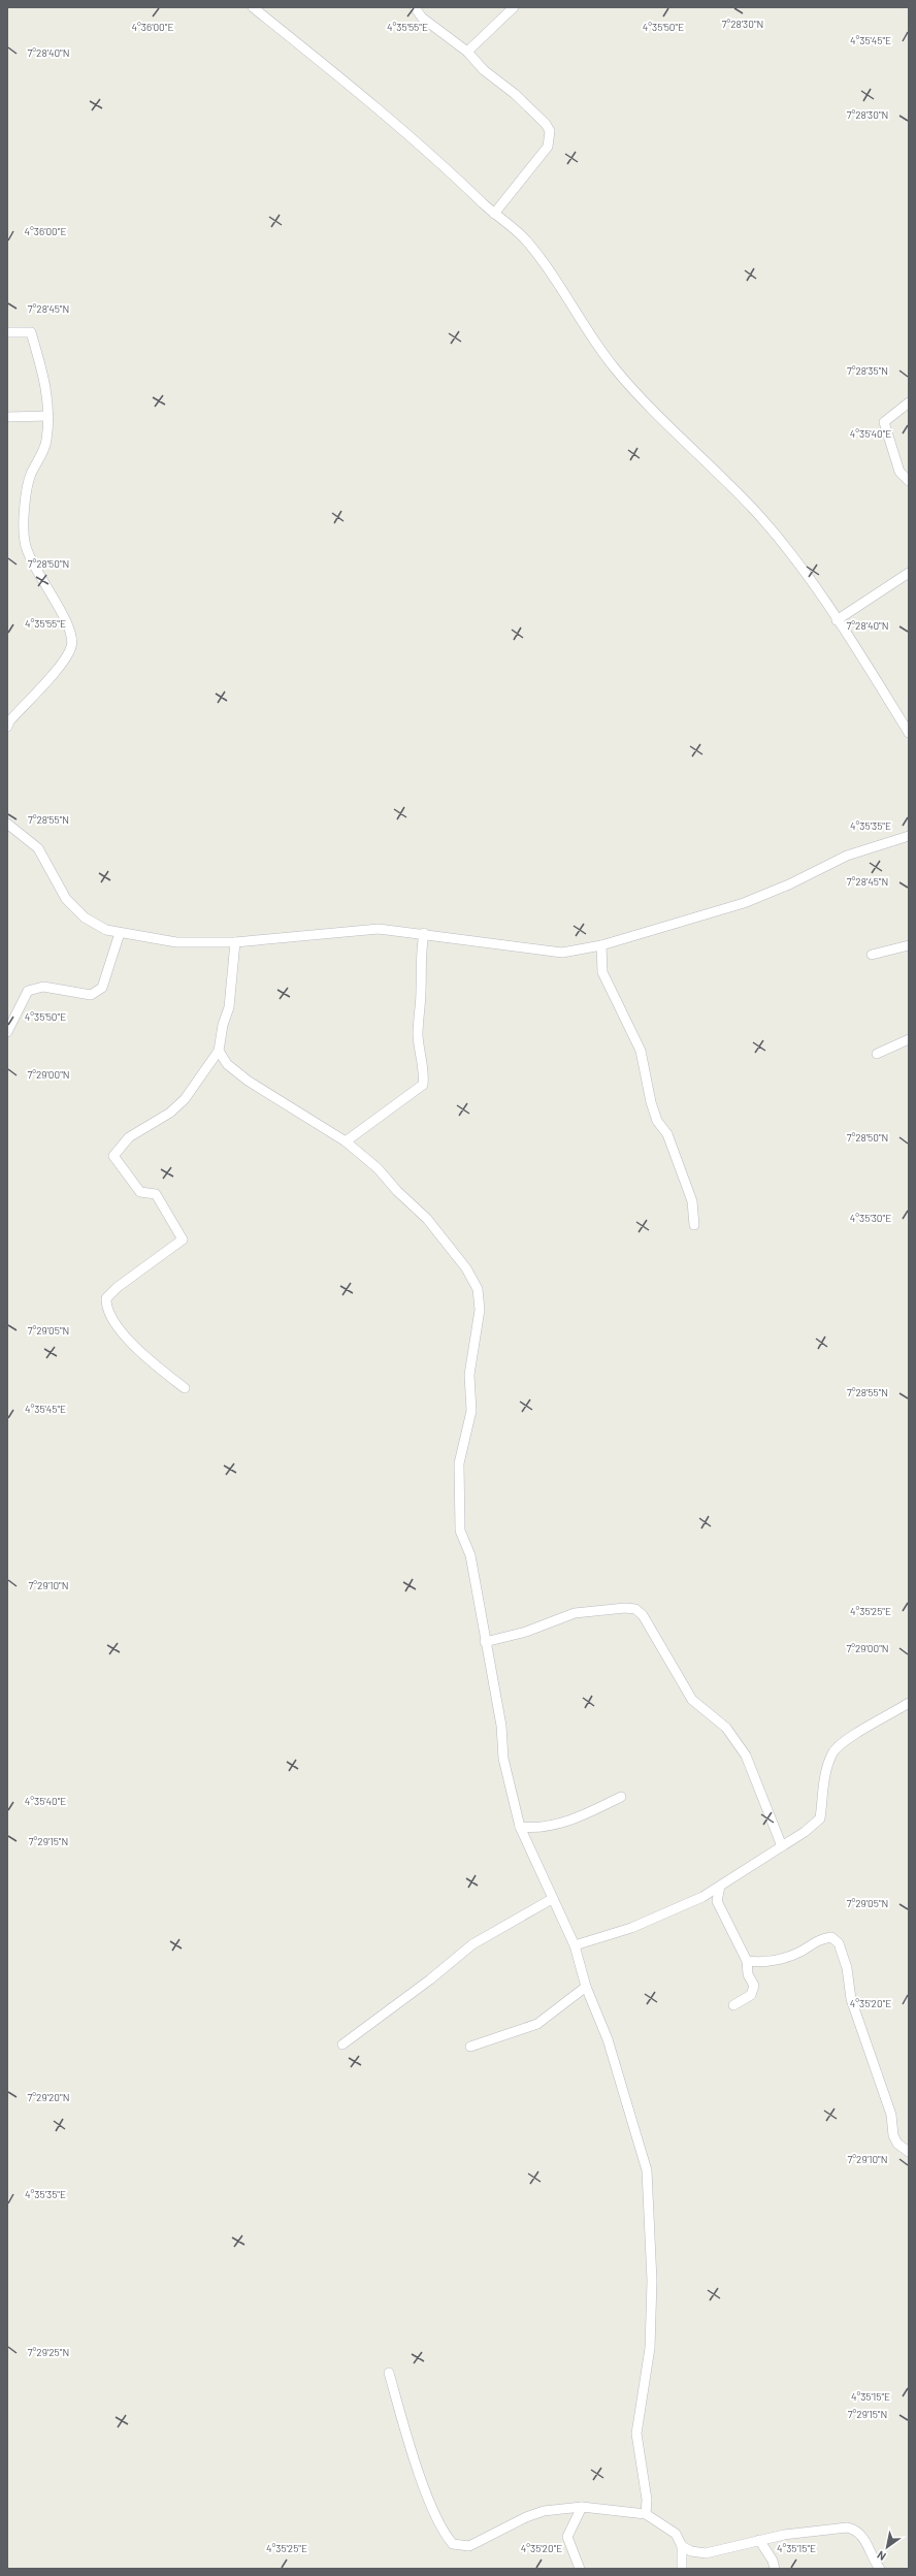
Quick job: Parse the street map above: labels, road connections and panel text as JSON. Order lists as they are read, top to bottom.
{
  "north": "bottom left",
  "coordinates": [
    "7°28'30\"N",
    "4°36'00\"E",
    "4°35'50\"E",
    "4°35'55\"E",
    "4°35'45\"E",
    "7°28'40\"N",
    "7°28'45\"N",
    "7°28'35\"N",
    "4°35'40\"E",
    "7°28'50\"N",
    "7°28'55\"N",
    "4°35'35\"E",
    "7°29'00\"N",
    "4°35'30\"E",
    "7°29'05\"N",
    "7°29'10\"N",
    "4°35'25\"E",
    "7°29'15\"N",
    "4°35'20\"E",
    "7°29'20\"N",
    "7°29'25\"N",
    "4°35'15\"E"
  ]
}
